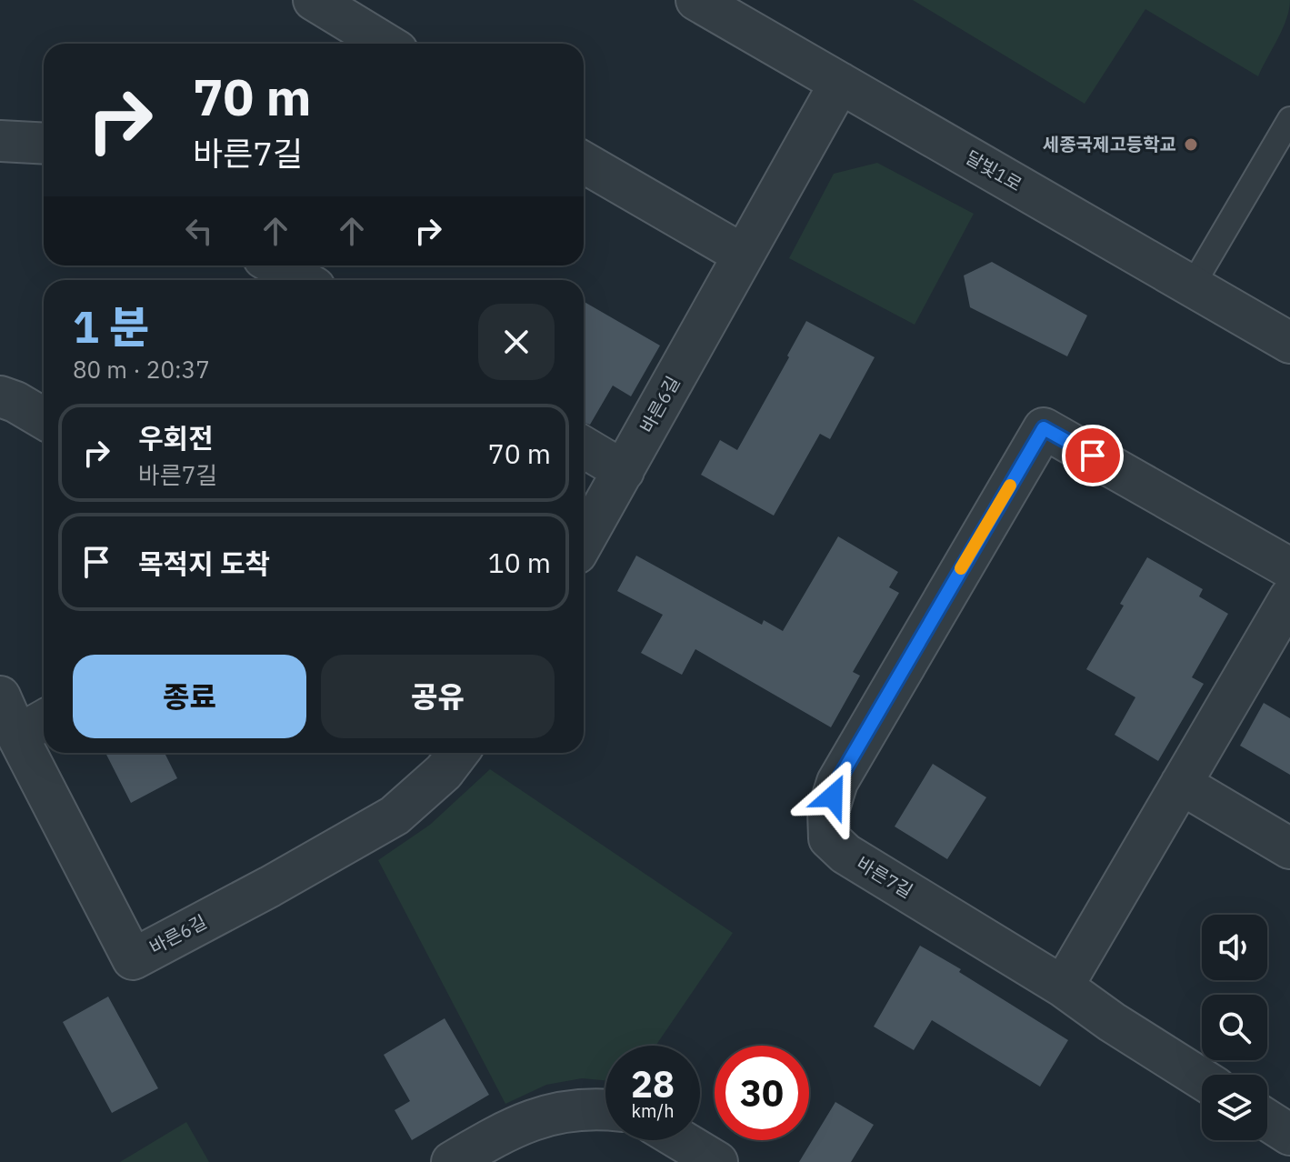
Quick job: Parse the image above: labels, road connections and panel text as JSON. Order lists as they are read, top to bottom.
{
  "streets": {
    "street": ["달빛1로", "바른6길", "바른7길"]
  },
  "crossings": [
    ["달빛1로", "바른6길"]
  ],
  "places": ["세종국제고등학교"],
  "page": {
    "turn": ["70 m", "바른7길"],
    "heading": ["1 분", "80 m · 20:37"],
    "list": [
      {
        "name": "우회전",
        "note": "바른7길",
        "value": "70 m"
      },
      {
        "name": "목적지 도착",
        "value": "10 m"
      }
    ],
    "buttons": ["종료", "공유"],
    "speed": "28 km/h",
    "limit": "30"
  }
}
